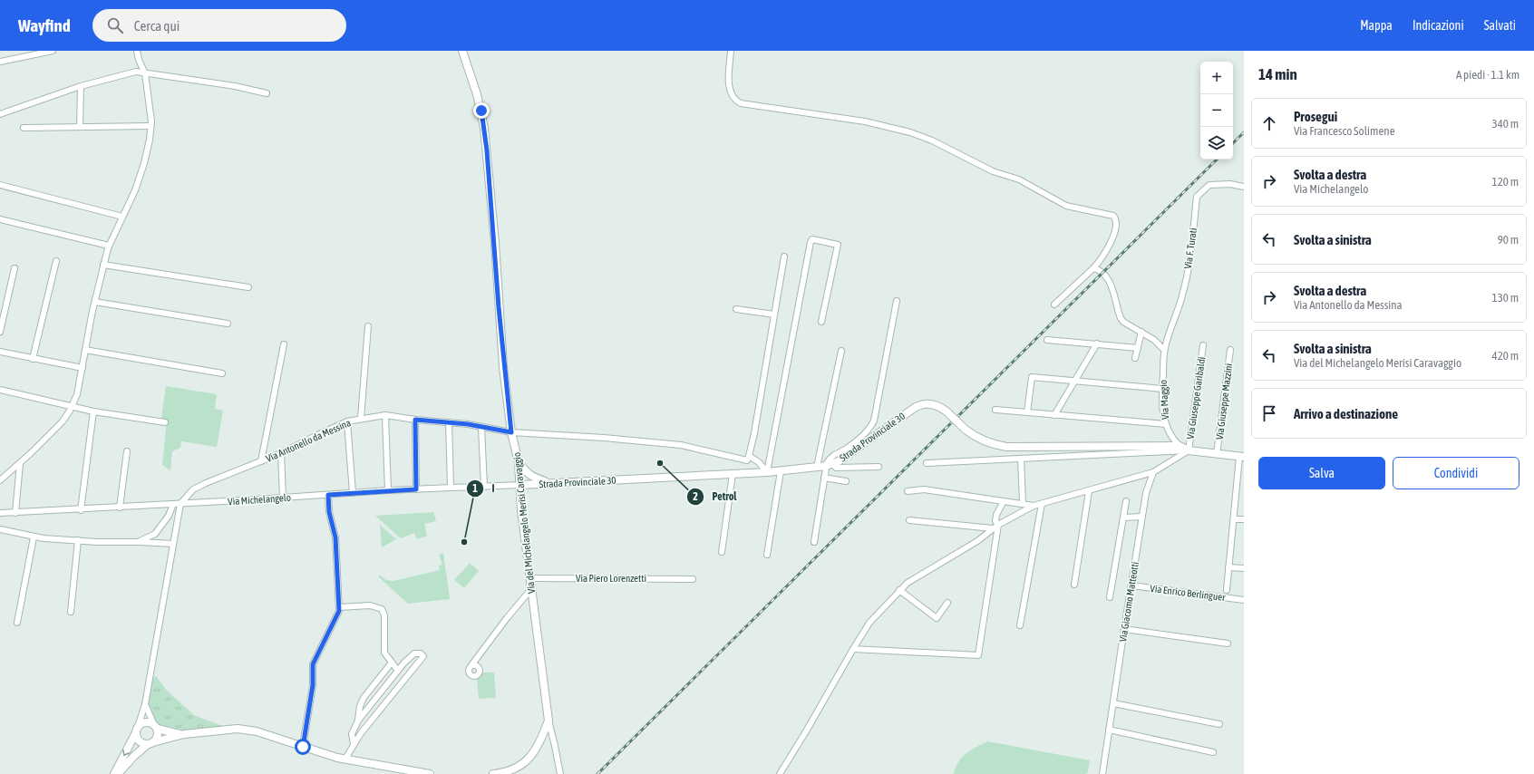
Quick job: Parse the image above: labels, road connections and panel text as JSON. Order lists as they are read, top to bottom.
{
  "streets": {
    "street": [
      "Via F. Turati",
      "Via Giuseppe Garibaldi",
      "Via Maggio",
      "Via Giuseppe Mazzini",
      "Strada Provinciale 30",
      "Via Antonello da Messina",
      "Via Michelangelo",
      "Via del Michelangelo Merisi Caravaggio",
      "Via Piero Lorenzetti",
      "Via Enrico Berlinguer",
      "Via Giacomo Matteotti"
    ]
  },
  "crossings": [
    ["Via F. Turati", "Via Maggio"],
    ["Via Giuseppe Garibaldi", "Strada Provinciale 30"],
    ["Via Maggio", "Strada Provinciale 30"],
    ["Via Giuseppe Mazzini", "Strada Provinciale 30"],
    ["Strada Provinciale 30", "Via Michelangelo"],
    ["Strada Provinciale 30", "Via del Michelangelo Merisi Caravaggio"],
    ["Via Antonello da Messina", "Via Michelangelo"],
    ["Via Antonello da Messina", "Via del Michelangelo Merisi Caravaggio"],
    ["Via Michelangelo", "Via del Michelangelo Merisi Caravaggio"],
    ["Via del Michelangelo Merisi Caravaggio", "Via Piero Lorenzetti"],
    ["Via Enrico Berlinguer", "Via Giacomo Matteotti"]
  ],
  "places": ["Petrol", "I"],
  "page": {
    "header": "Wayfind",
    "search": "Cerca qui",
    "nav": ["Mappa", "Indicazioni", "Salvati"],
    "heading": ["14 min", "A piedi · 1.1 km"],
    "map_buttons": ["+", "−"],
    "list": [
      ["Prosegui", "Via Francesco Solimene", "340 m"],
      ["Svolta a destra", "Via Michelangelo", "120 m"],
      ["Svolta a sinistra", "90 m"],
      ["Svolta a destra", "Via Antonello da Messina", "130 m"],
      ["Svolta a sinistra", "Via del Michelangelo Merisi Caravaggio", "420 m"],
      "Arrivo a destinazione"
    ],
    "buttons": ["Salva", "Condividi"]
  }
}
